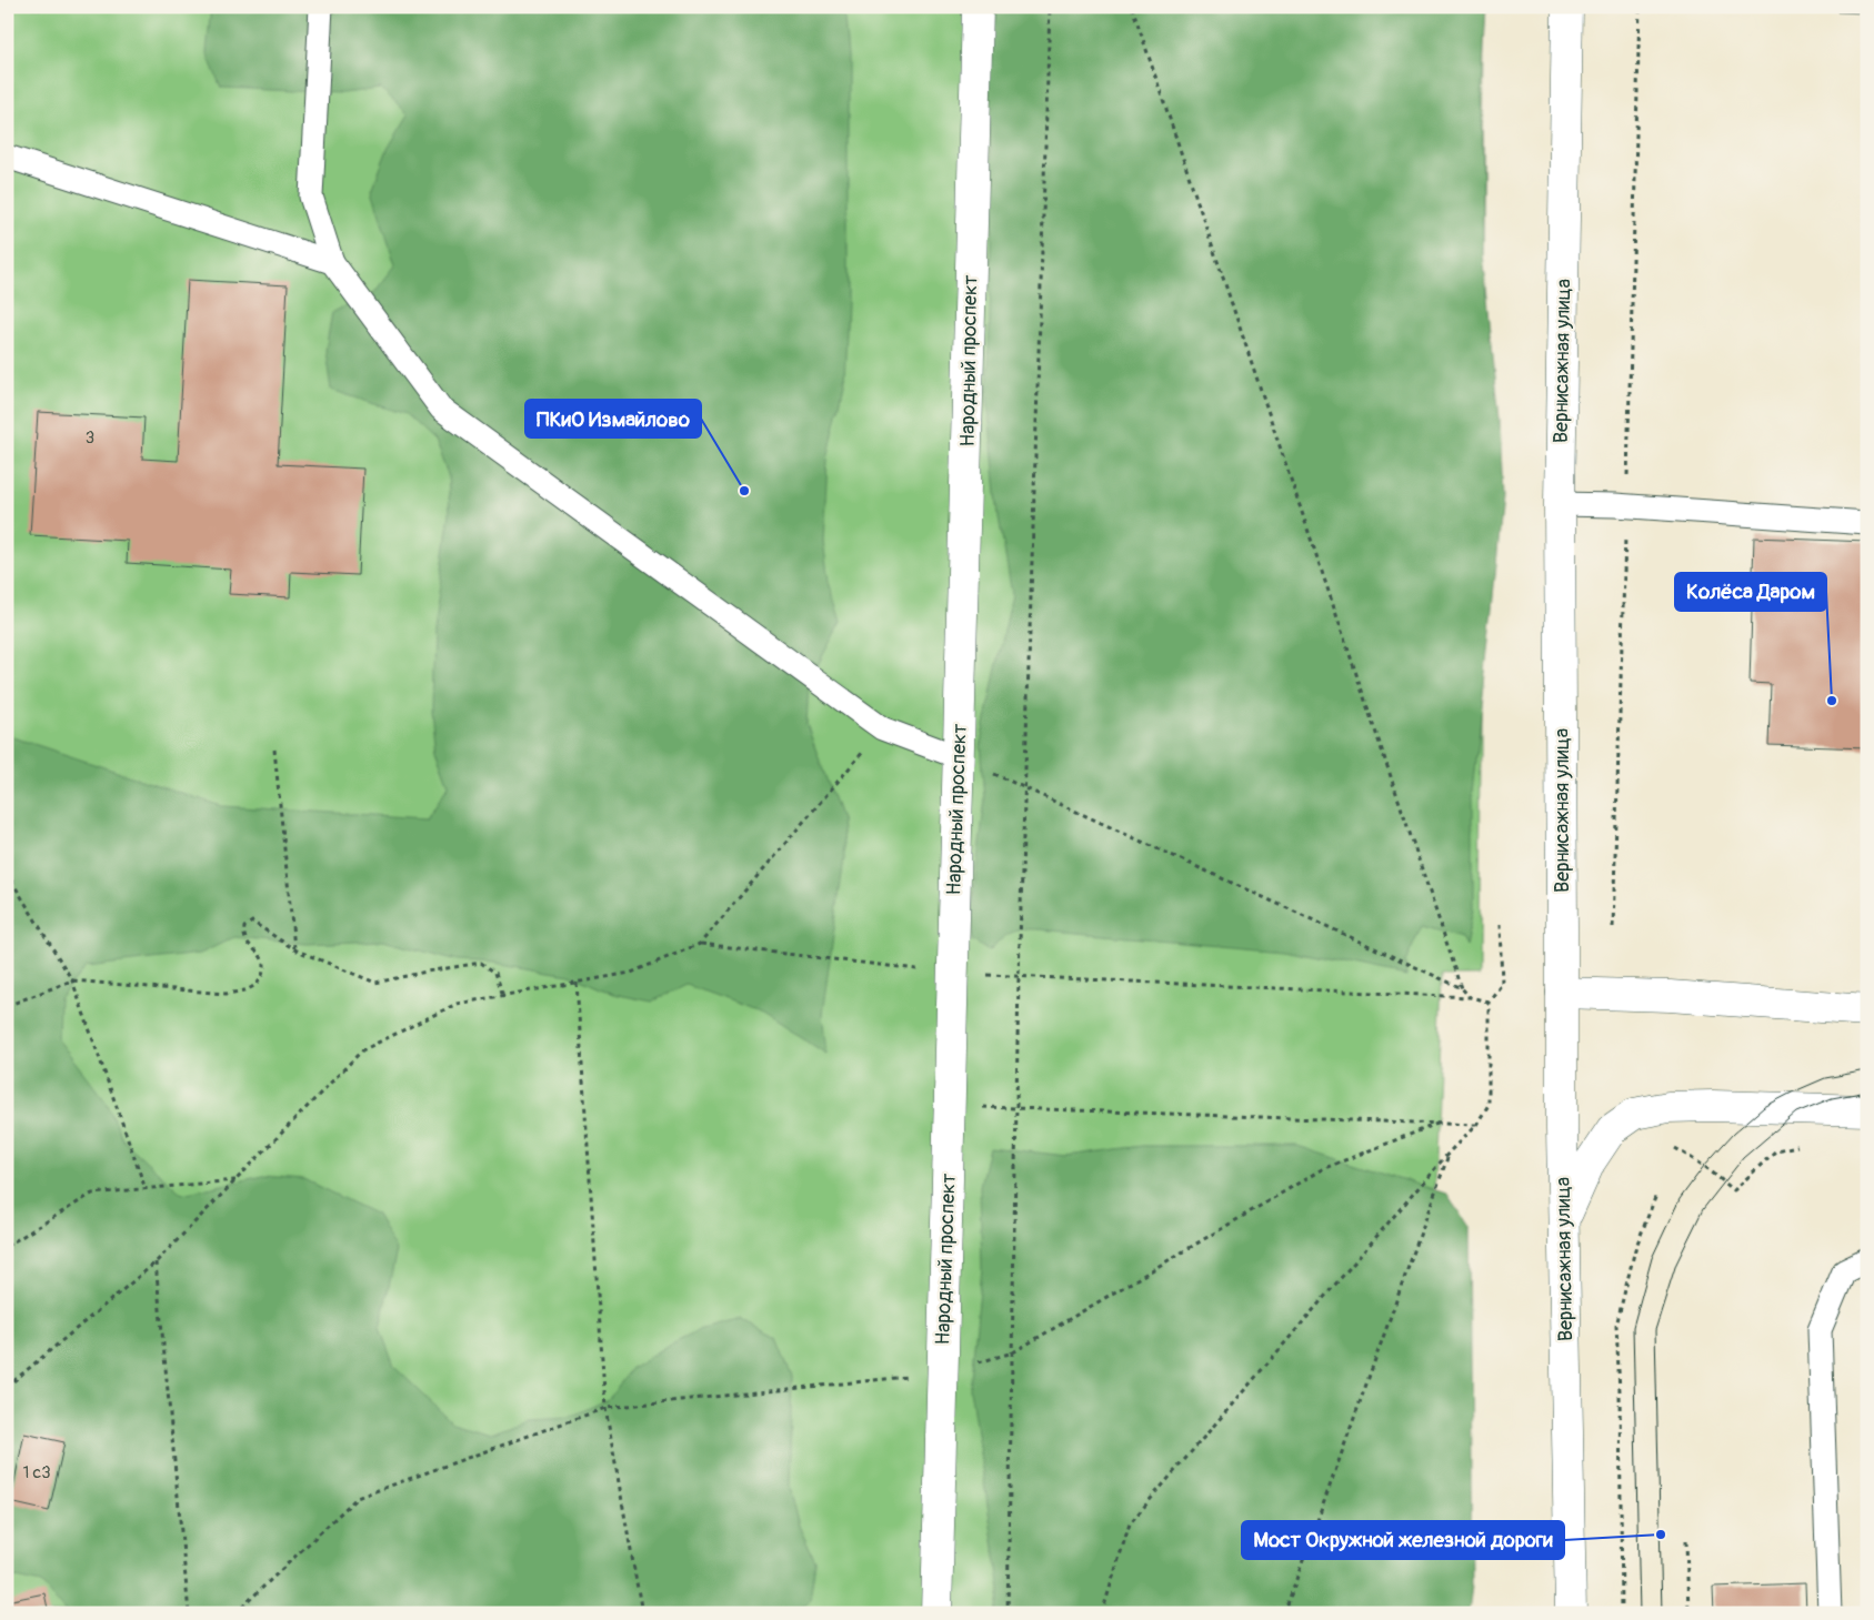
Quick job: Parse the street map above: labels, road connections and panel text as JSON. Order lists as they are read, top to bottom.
{
  "streets": {
    "main road": ["Народный проспект", "Вернисажная улица"]
  },
  "places": ["ПКиО Измайлово", "Колёса Даром", "Мост Окружной железной дороги"],
  "house_numbers": ["3", "1 с3"]
}
